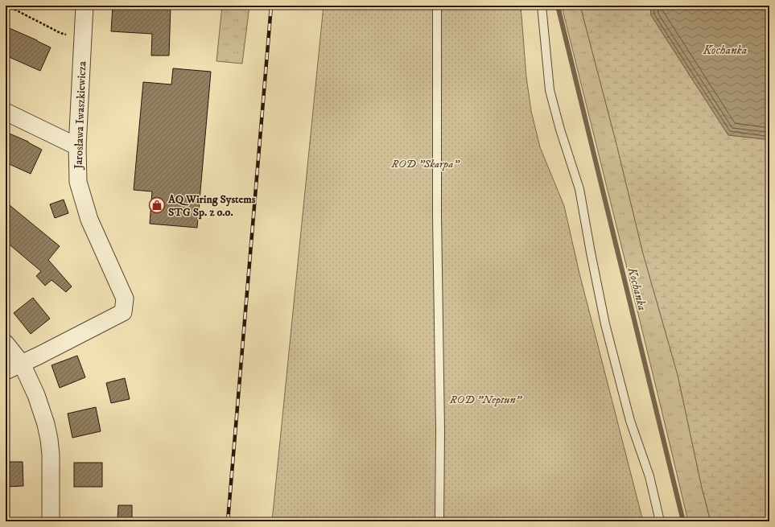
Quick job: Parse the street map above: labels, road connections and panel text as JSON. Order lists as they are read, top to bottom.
{
  "streets": {
    "street": ["Jarosława Iwaszkiewicza"]
  },
  "water": ["Kochanka"],
  "parks": ["ROD \"Skarpa\"", "ROD \"Neptun\""],
  "places": {
    "shop": ["AQ Wiring Systems STG Sp. z o.o."]
  }
}
